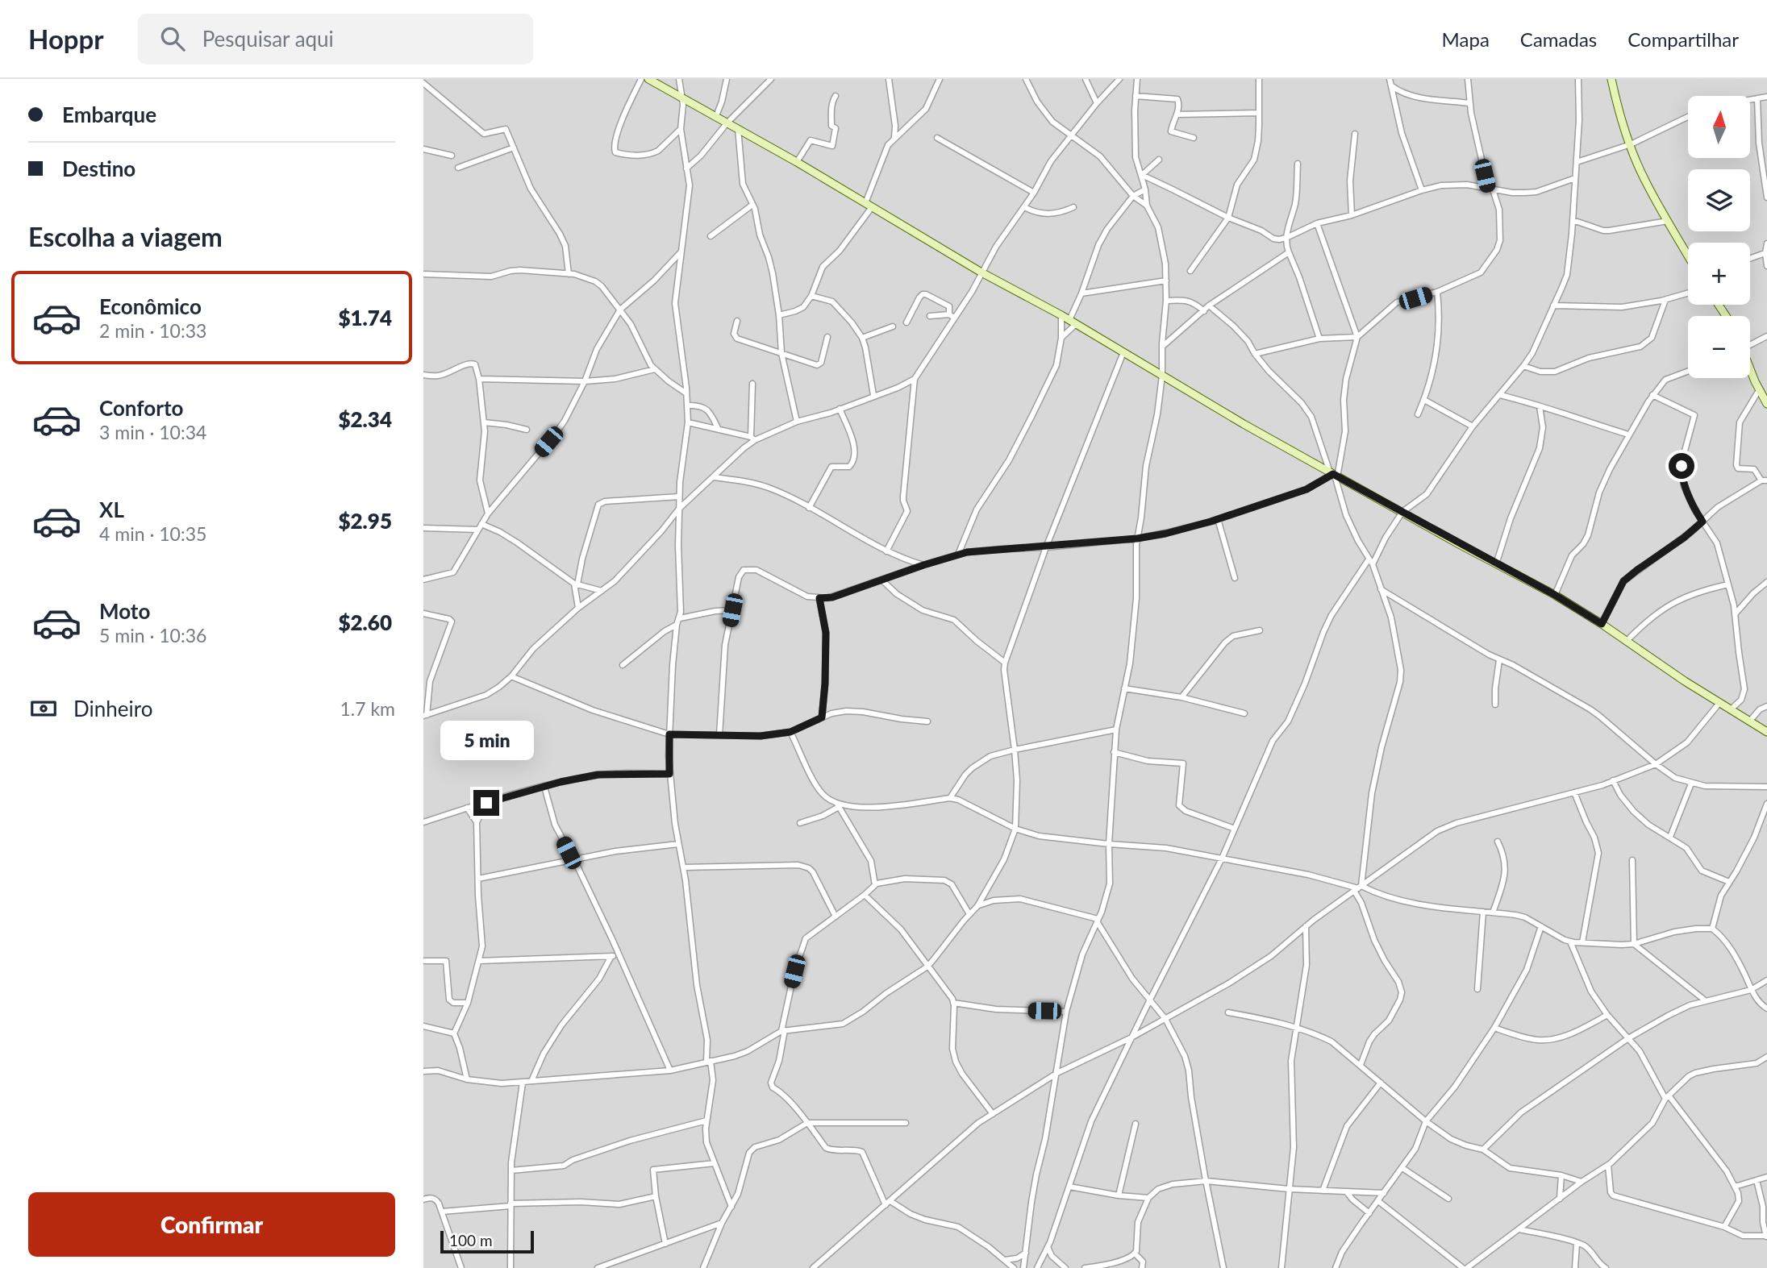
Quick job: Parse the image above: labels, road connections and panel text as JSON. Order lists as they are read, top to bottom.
{
  "scale_bar": "100 m",
  "north": "top",
  "page": {
    "header": "Hoppr",
    "search": "Pesquisar aqui",
    "nav": ["Mapa", "Camadas", "Compartilhar"],
    "banner": ["Embarque", "Destino"],
    "map_buttons": ["+", "−"],
    "heading": "Escolha a viagem",
    "list": [
      {
        "name": "Econômico",
        "note": "2 min · 10:33",
        "value": "$1.74"
      },
      {
        "name": "Conforto",
        "note": "3 min · 10:34",
        "value": "$2.34"
      },
      {
        "name": "XL",
        "note": "4 min · 10:35",
        "value": "$2.95"
      },
      {
        "name": "Moto",
        "note": "5 min · 10:36",
        "value": "$2.60"
      }
    ],
    "pay": ["Dinheiro", "1.7 km"],
    "bubble": "5 min",
    "buttons": "Confirmar",
    "scale": "100 m"
  }
}
